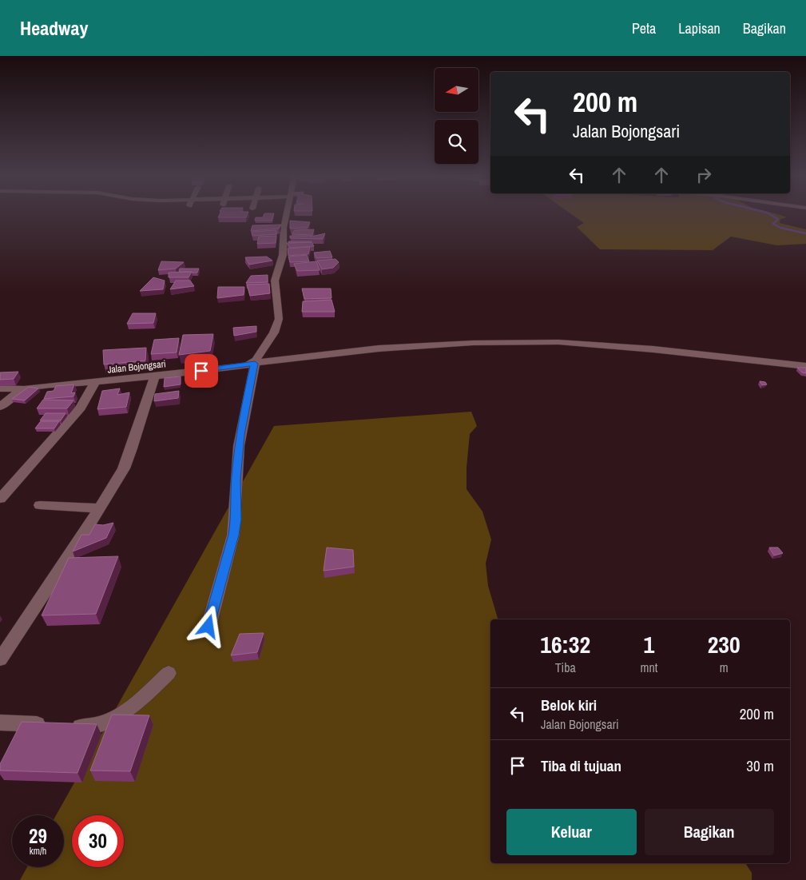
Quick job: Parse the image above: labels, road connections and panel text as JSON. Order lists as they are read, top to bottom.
{
  "streets": {
    "street": ["Jalan Bojongsari"]
  },
  "north": "left",
  "page": {
    "header": "Headway",
    "nav": ["Peta", "Lapisan", "Bagikan"],
    "turn": ["200 m", "Jalan Bojongsari"],
    "eta": [
      "16:32",
      "Tiba",
      "1",
      "mnt",
      "230",
      "m"
    ],
    "list": [
      {
        "name": "Belok kiri",
        "note": "Jalan Bojongsari",
        "value": "200 m"
      },
      {
        "name": "Tiba di tujuan",
        "value": "30 m"
      }
    ],
    "buttons": ["Keluar", "Bagikan"],
    "speed": "29 km/h",
    "limit": "30"
  }
}
